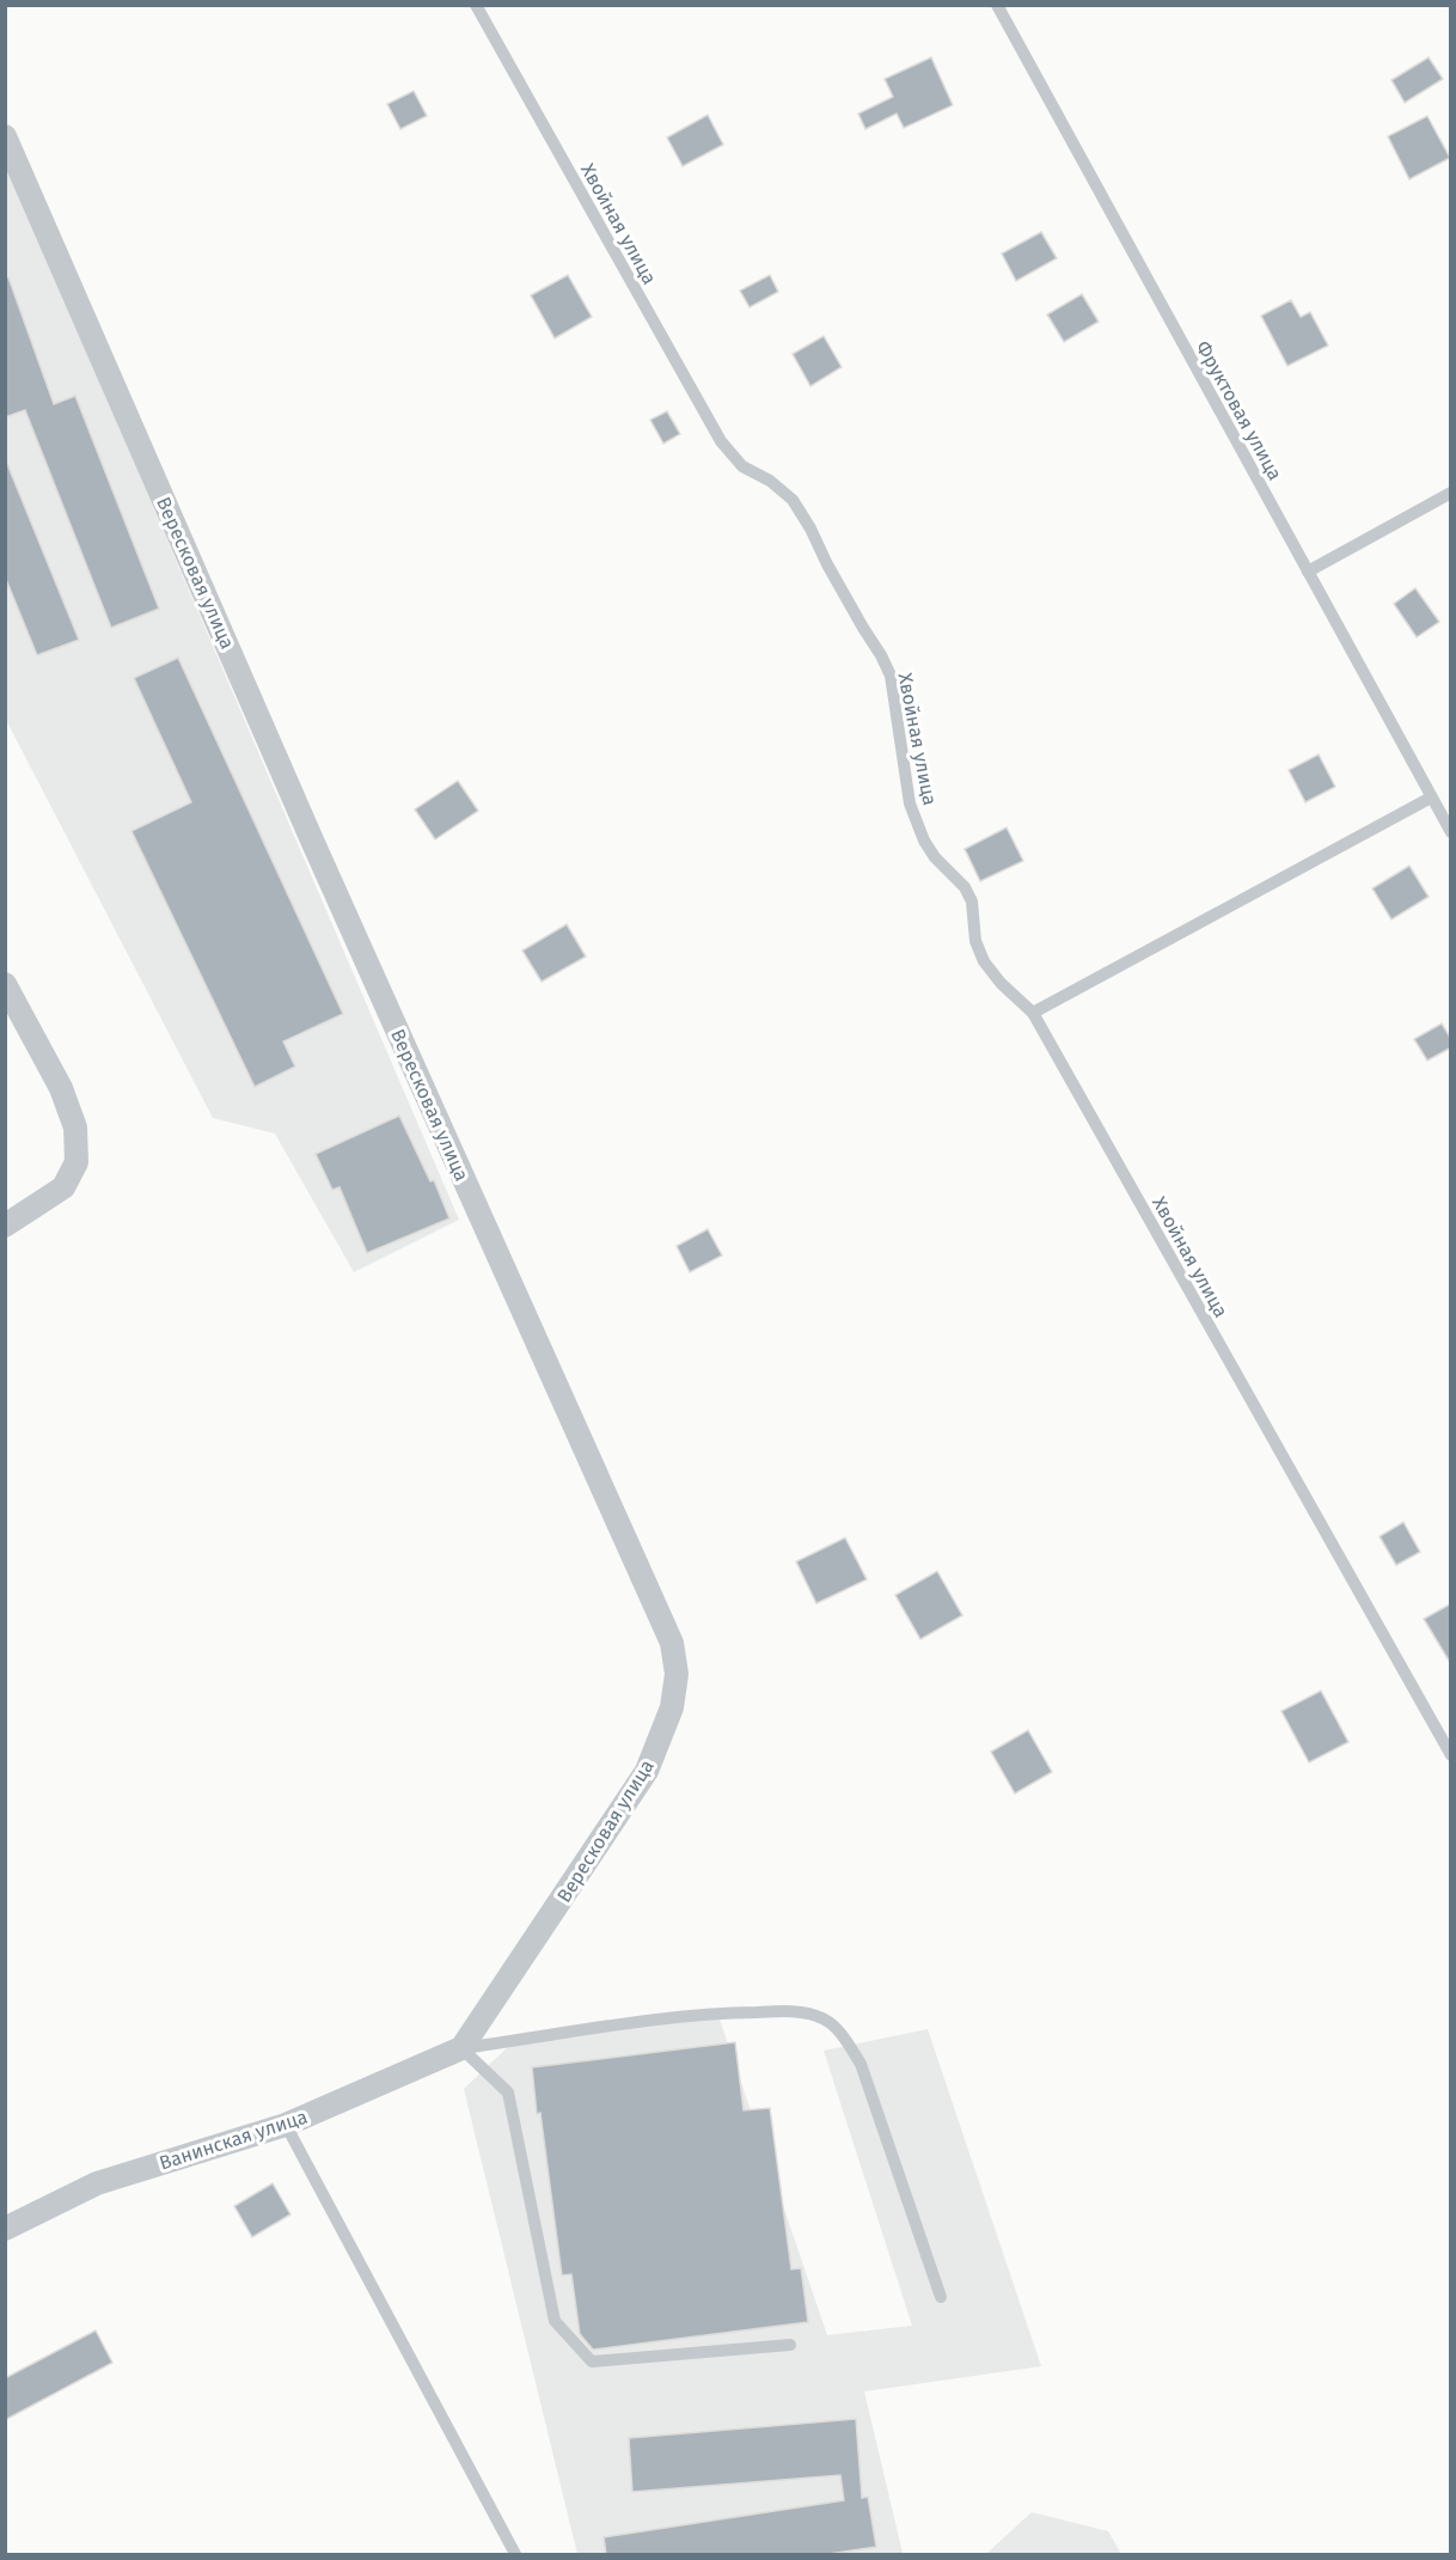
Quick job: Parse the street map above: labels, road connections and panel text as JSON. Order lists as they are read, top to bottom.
{
  "streets": {
    "street": ["Вересковая улица", "Ванинская улица"],
    "lane": ["Хвойная улица", "Фруктовая улица"]
  },
  "crossings": [
    ["Вересковая улица", "Ванинская улица"]
  ]
}
